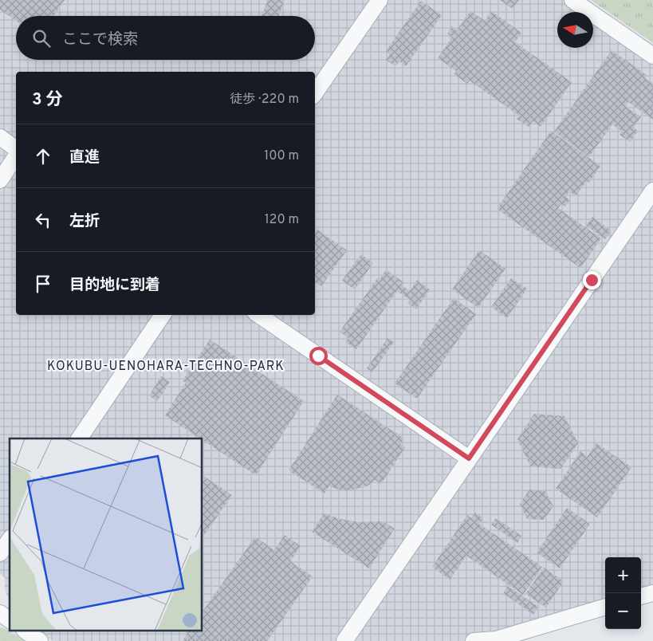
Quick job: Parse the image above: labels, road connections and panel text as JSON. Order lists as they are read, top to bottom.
{
  "districts": ["KOKUBU-UENOHARA-TECHNO-PARK"],
  "north": "left",
  "page": {
    "search": "ここで検索",
    "heading": ["3 分", "徒歩 · 220 m"],
    "list": [
      ["直進", "100 m"],
      ["左折", "120 m"],
      "目的地に到着"
    ],
    "map_buttons": ["+", "−"]
  }
}
